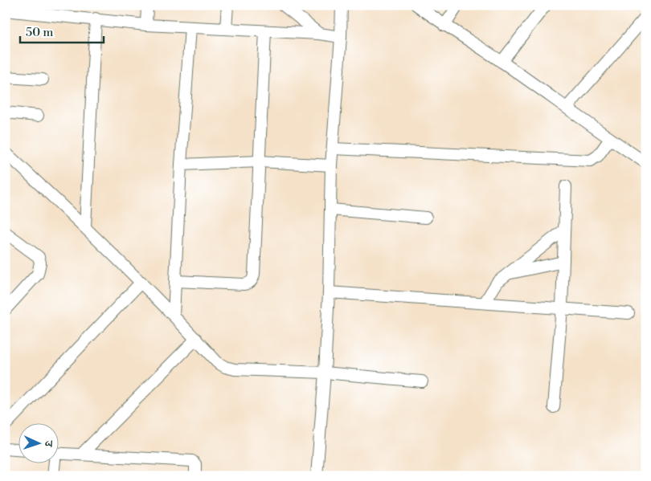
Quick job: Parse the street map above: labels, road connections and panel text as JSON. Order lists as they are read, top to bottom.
{
  "scale_bar": "50 m",
  "north": "right"
}
